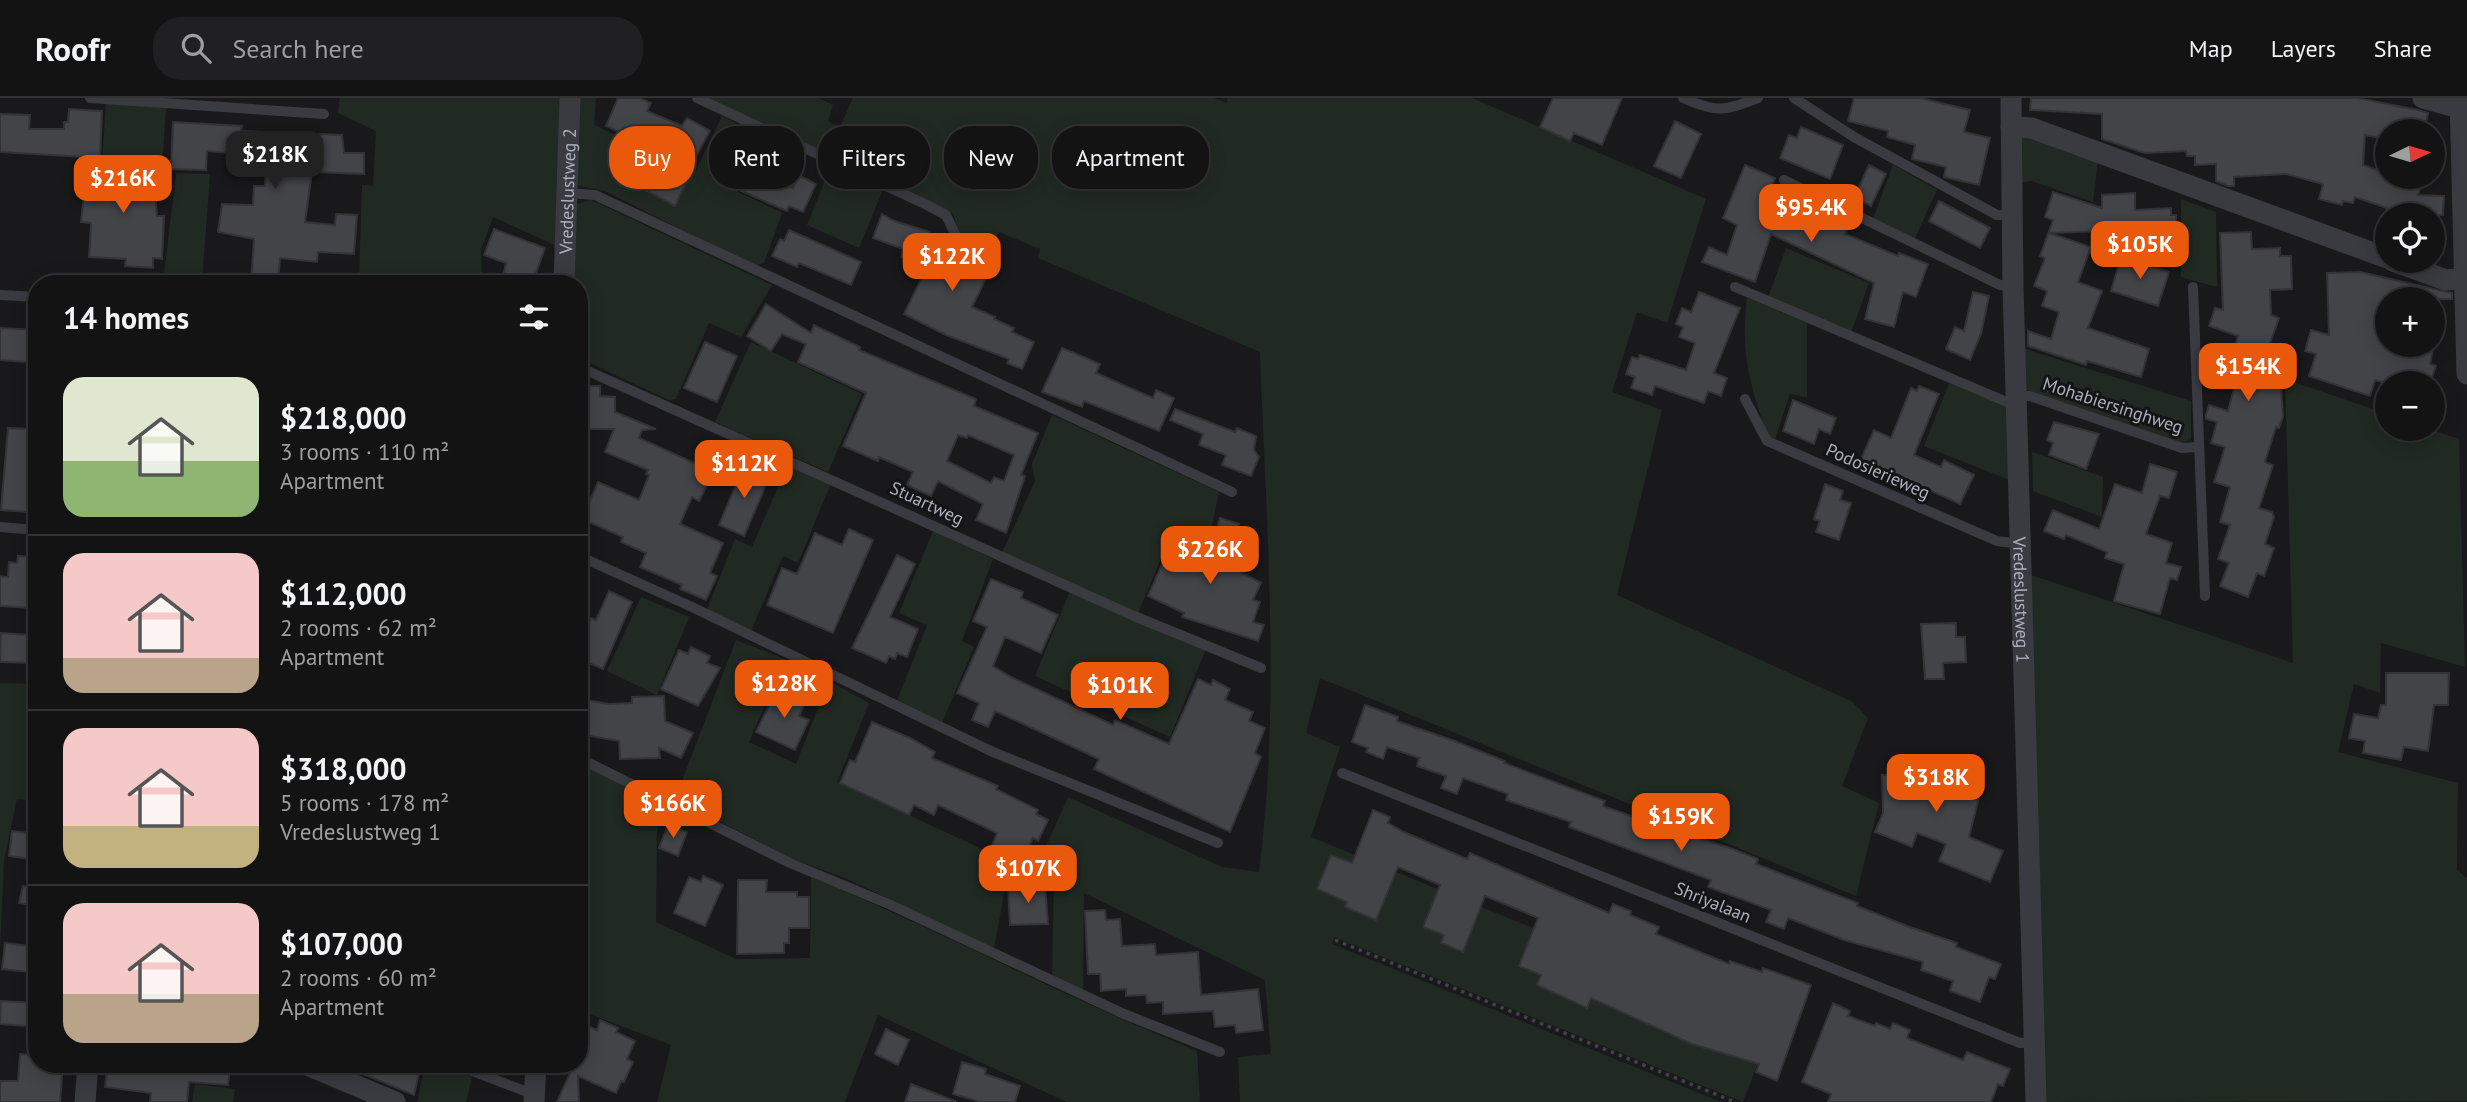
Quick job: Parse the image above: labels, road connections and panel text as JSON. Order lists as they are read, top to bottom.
{
  "streets": {
    "street": ["Vredeslustweg 2", "Vredeslustweg 1"],
    "lane": [
      "Mohabiersinghweg",
      "Podosierieweg",
      "Stuartweg",
      "Shriyalaan"
    ]
  },
  "crossings": [
    ["Mohabiersinghweg", "Vredeslustweg 1"],
    ["Podosierieweg", "Vredeslustweg 1"],
    ["Vredeslustweg 1", "Shriyalaan"]
  ],
  "north": "right",
  "page": {
    "header": "Roofr",
    "search": "Search here",
    "nav": ["Map", "Layers", "Share"],
    "map_buttons": ["+", "−"],
    "chip": [
      "Buy",
      "Rent",
      "Filters",
      "New",
      "Apartment"
    ],
    "price": [
      "$218K",
      "$216K",
      "$95.4K",
      "$105K",
      "$122K",
      "$154K",
      "$112K",
      "$226K",
      "$128K",
      "$101K",
      "$318K",
      "$166K",
      "$159K",
      "$107K"
    ],
    "heading": "14 homes",
    "list": [
      {
        "name": "$218,000",
        "note": "3 rooms · 110 m² · Apartment"
      },
      {
        "name": "$112,000",
        "note": "2 rooms · 62 m² · Apartment"
      },
      {
        "name": "$318,000",
        "note": "5 rooms · 178 m² · Vredeslustweg 1"
      },
      {
        "name": "$107,000",
        "note": "2 rooms · 60 m² · Apartment"
      }
    ]
  }
}
